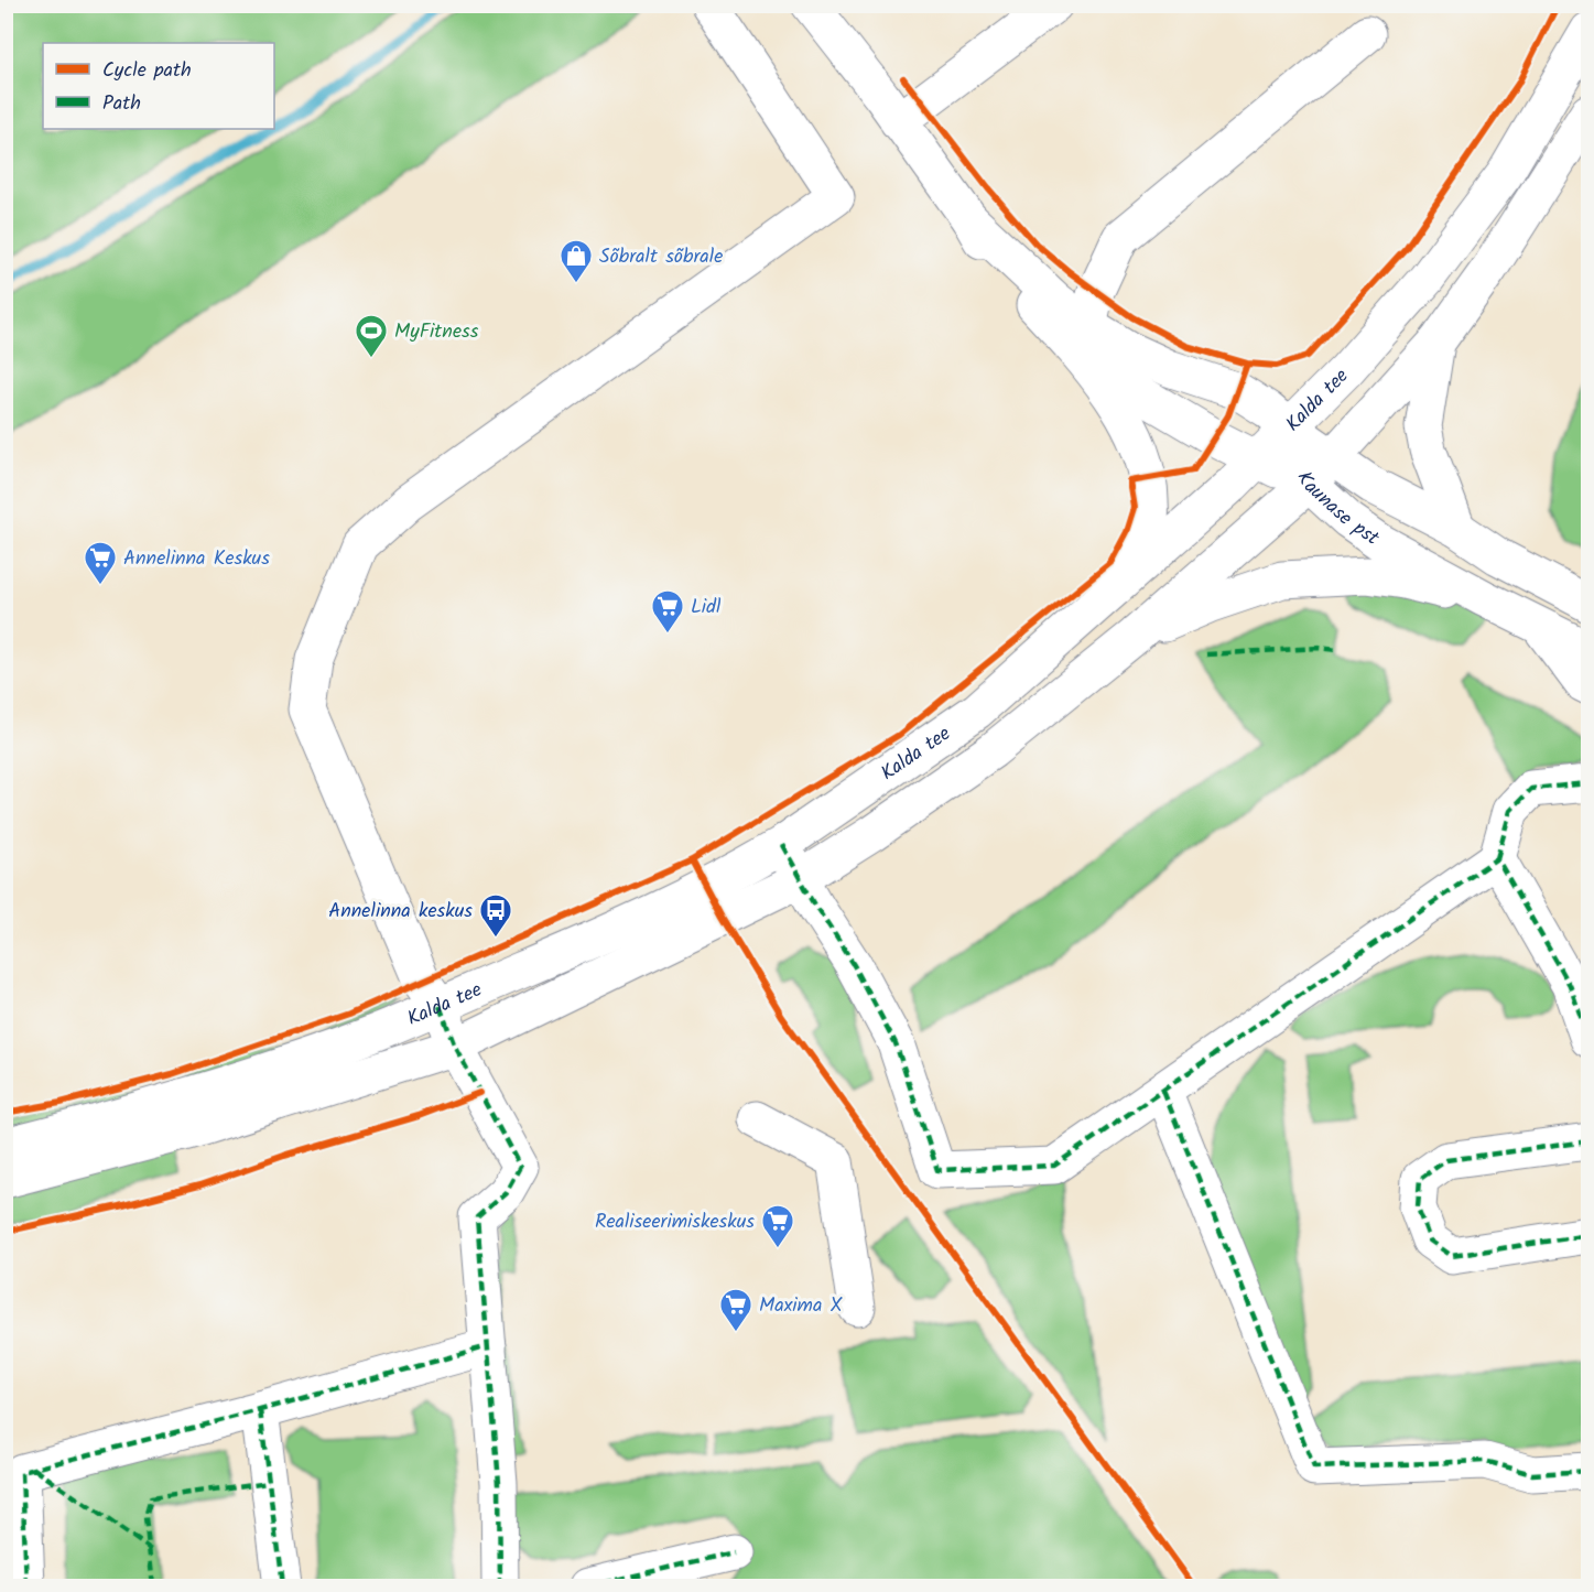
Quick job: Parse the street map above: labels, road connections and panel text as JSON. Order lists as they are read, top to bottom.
{
  "streets": {
    "street": ["Kalda tee", "Kaunase pst"]
  },
  "crossings": [
    ["Kalda tee", "Kaunase pst"]
  ],
  "places": {
    "shop": ["Sõbralt sõbrale"],
    "sports": ["MyFitness"],
    "supermarket": [
      "Annelinna Keskus",
      "Lidl",
      "Realiseerimiskeskus",
      "Maxima X"
    ],
    "bus stop": ["Annelinna keskus"]
  },
  "legend": ["Cycle path", "Path"]
}
